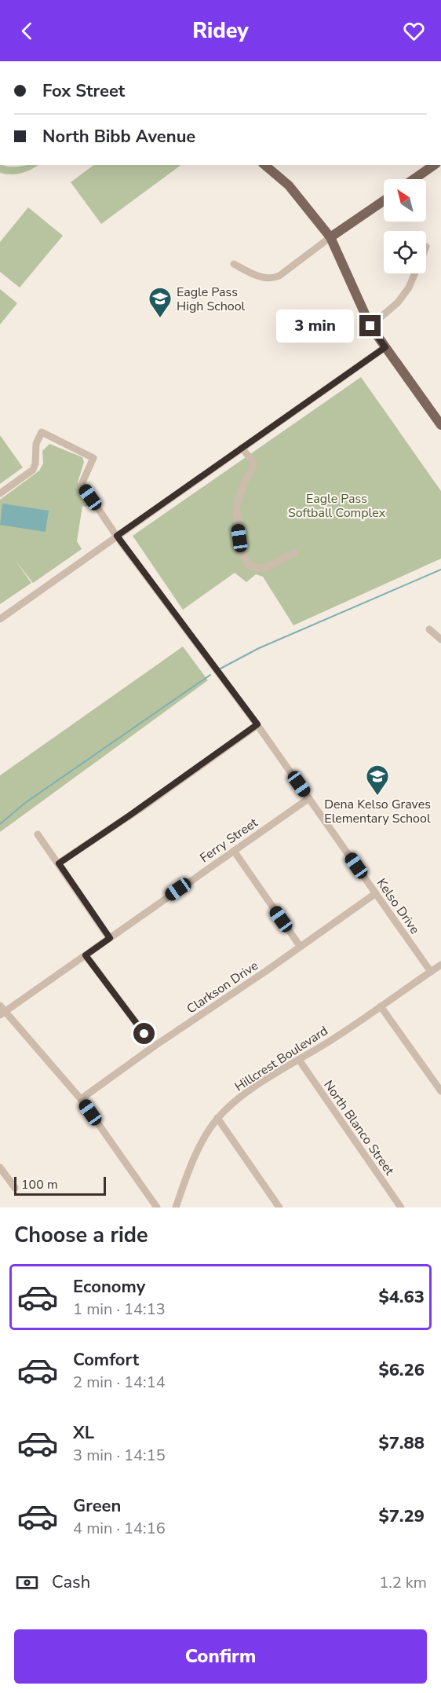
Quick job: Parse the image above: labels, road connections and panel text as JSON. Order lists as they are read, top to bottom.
{
  "streets": {
    "street": [
      "Ferry Street",
      "Kelso Drive",
      "Clarkson Drive",
      "Hillcrest Boulevard",
      "North Blanco Street"
    ]
  },
  "crossings": [
    ["Ferry Street", "Kelso Drive"],
    ["Kelso Drive", "Clarkson Drive"],
    ["Kelso Drive", "Hillcrest Boulevard"],
    ["Hillcrest Boulevard", "North Blanco Street"]
  ],
  "parks": ["Eagle Pass Softball Complex"],
  "places": {
    "school or university": ["Eagle Pass High School", "Dena Kelso Graves Elementary School"]
  },
  "scale_bar": "100 m",
  "north": "top left",
  "page": {
    "header": "Ridey",
    "banner": ["Fox Street", "North Bibb Avenue"],
    "bubble": "3 min",
    "scale": "100 m",
    "heading": "Choose a ride",
    "list": [
      {
        "name": "Economy",
        "note": "1 min · 14:13",
        "value": "$4.63"
      },
      {
        "name": "Comfort",
        "note": "2 min · 14:14",
        "value": "$6.26"
      },
      {
        "name": "XL",
        "note": "3 min · 14:15",
        "value": "$7.88"
      },
      {
        "name": "Green",
        "note": "4 min · 14:16",
        "value": "$7.29"
      }
    ],
    "pay": ["Cash", "1.2 km"],
    "buttons": "Confirm"
  }
}
